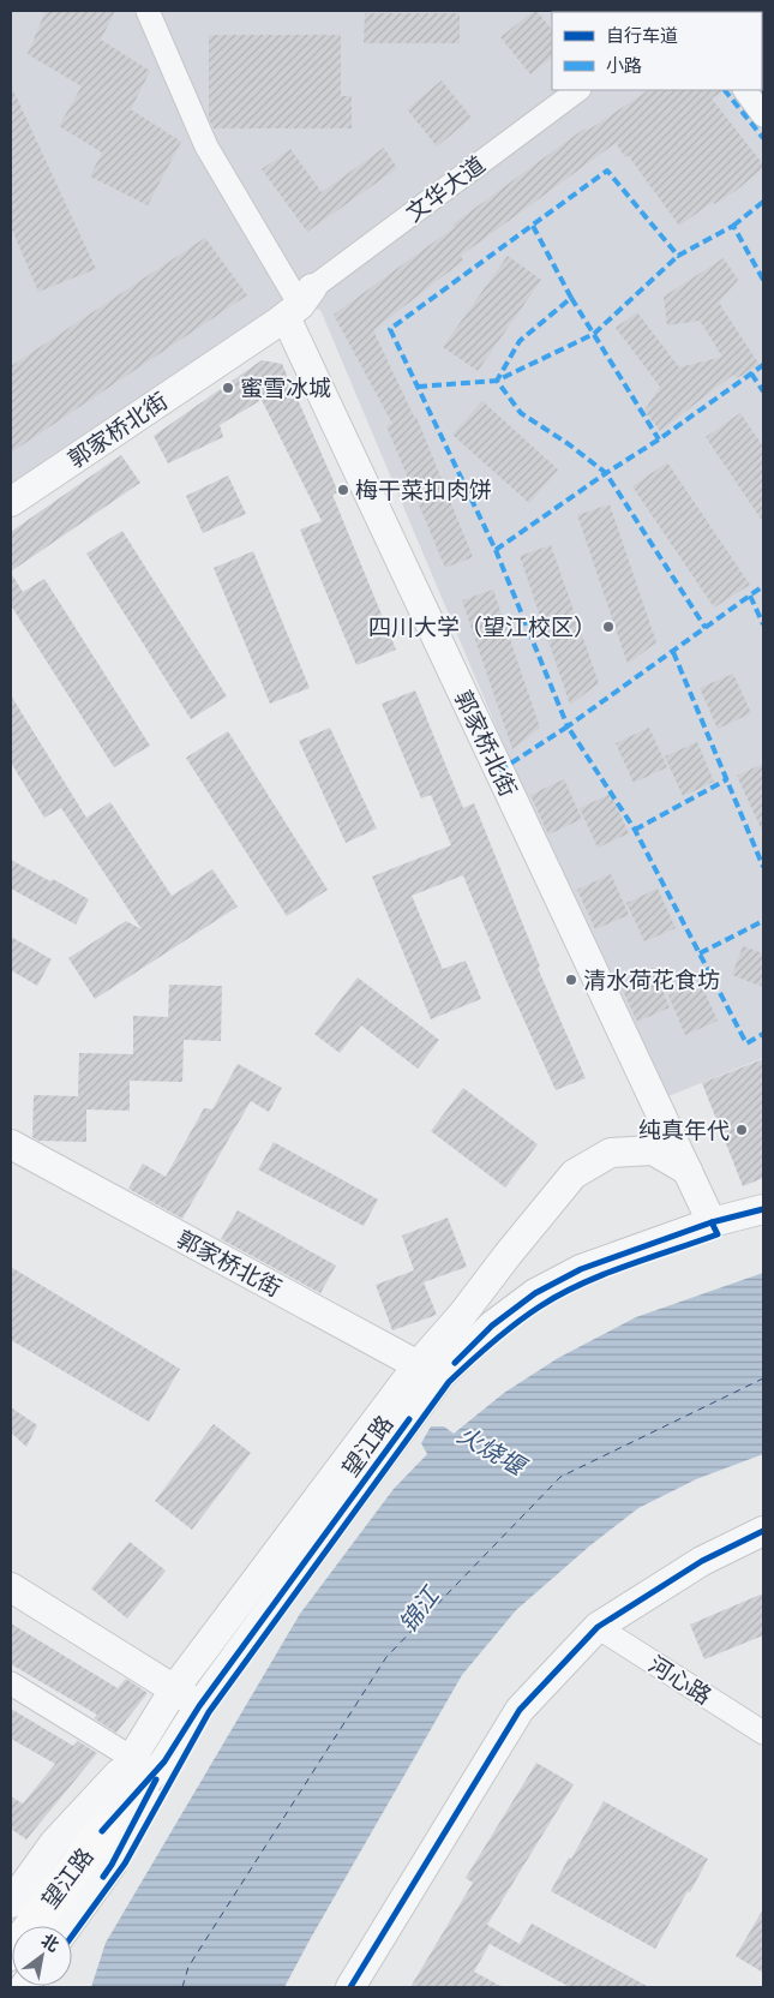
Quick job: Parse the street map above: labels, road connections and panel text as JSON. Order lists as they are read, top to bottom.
{
  "streets": {
    "main road": ["望江路"],
    "street": ["文华大道", "郭家桥北街", "河心路"]
  },
  "crossings": [
    ["文华大道", "郭家桥北街"],
    ["郭家桥北街", "望江路"]
  ],
  "water": ["火烧堰", "锦江"],
  "places": [
    "蜜雪冰城",
    "梅干菜扣肉饼",
    "四川大学（望江校区）",
    "清水荷花食坊",
    "纯真年代"
  ],
  "legend": ["自行车道", "小路"],
  "north": "top right"
}
